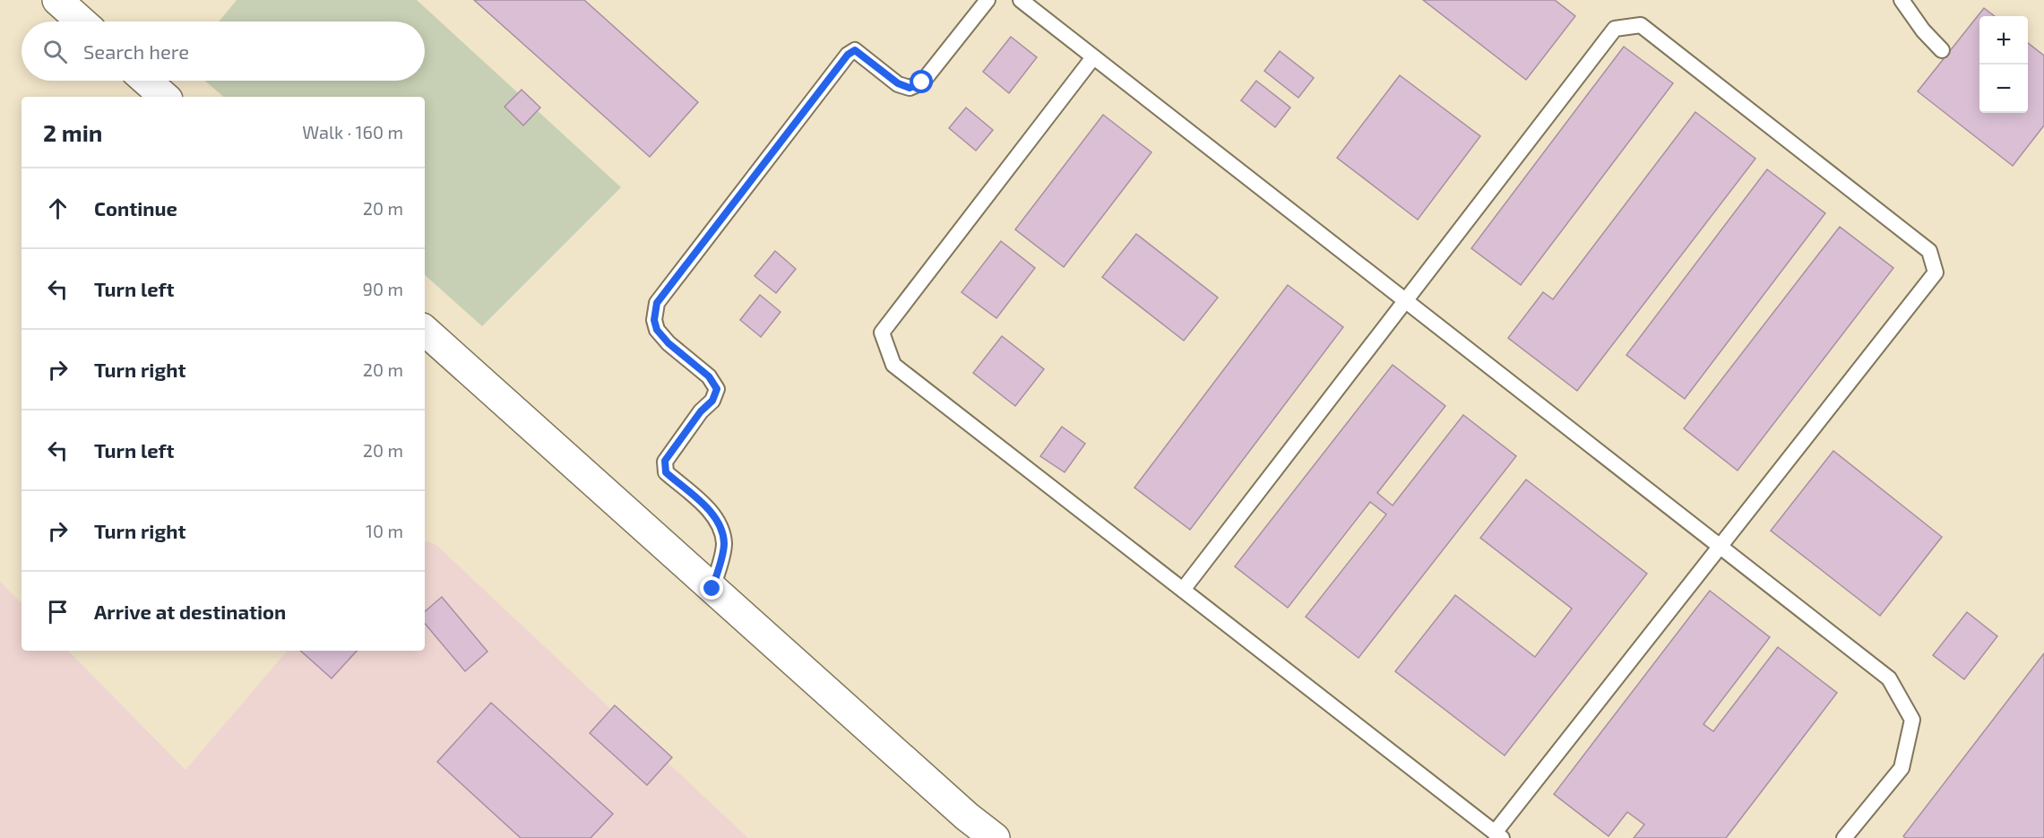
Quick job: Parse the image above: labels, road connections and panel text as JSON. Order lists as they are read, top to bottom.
{
  "page": {
    "map_buttons": ["+", "−"],
    "search": "Search here",
    "heading": ["2 min", "Walk · 160 m"],
    "list": [
      ["Continue", "20 m"],
      ["Turn left", "90 m"],
      ["Turn right", "20 m"],
      ["Turn left", "20 m"],
      ["Turn right", "10 m"],
      "Arrive at destination"
    ]
  }
}
